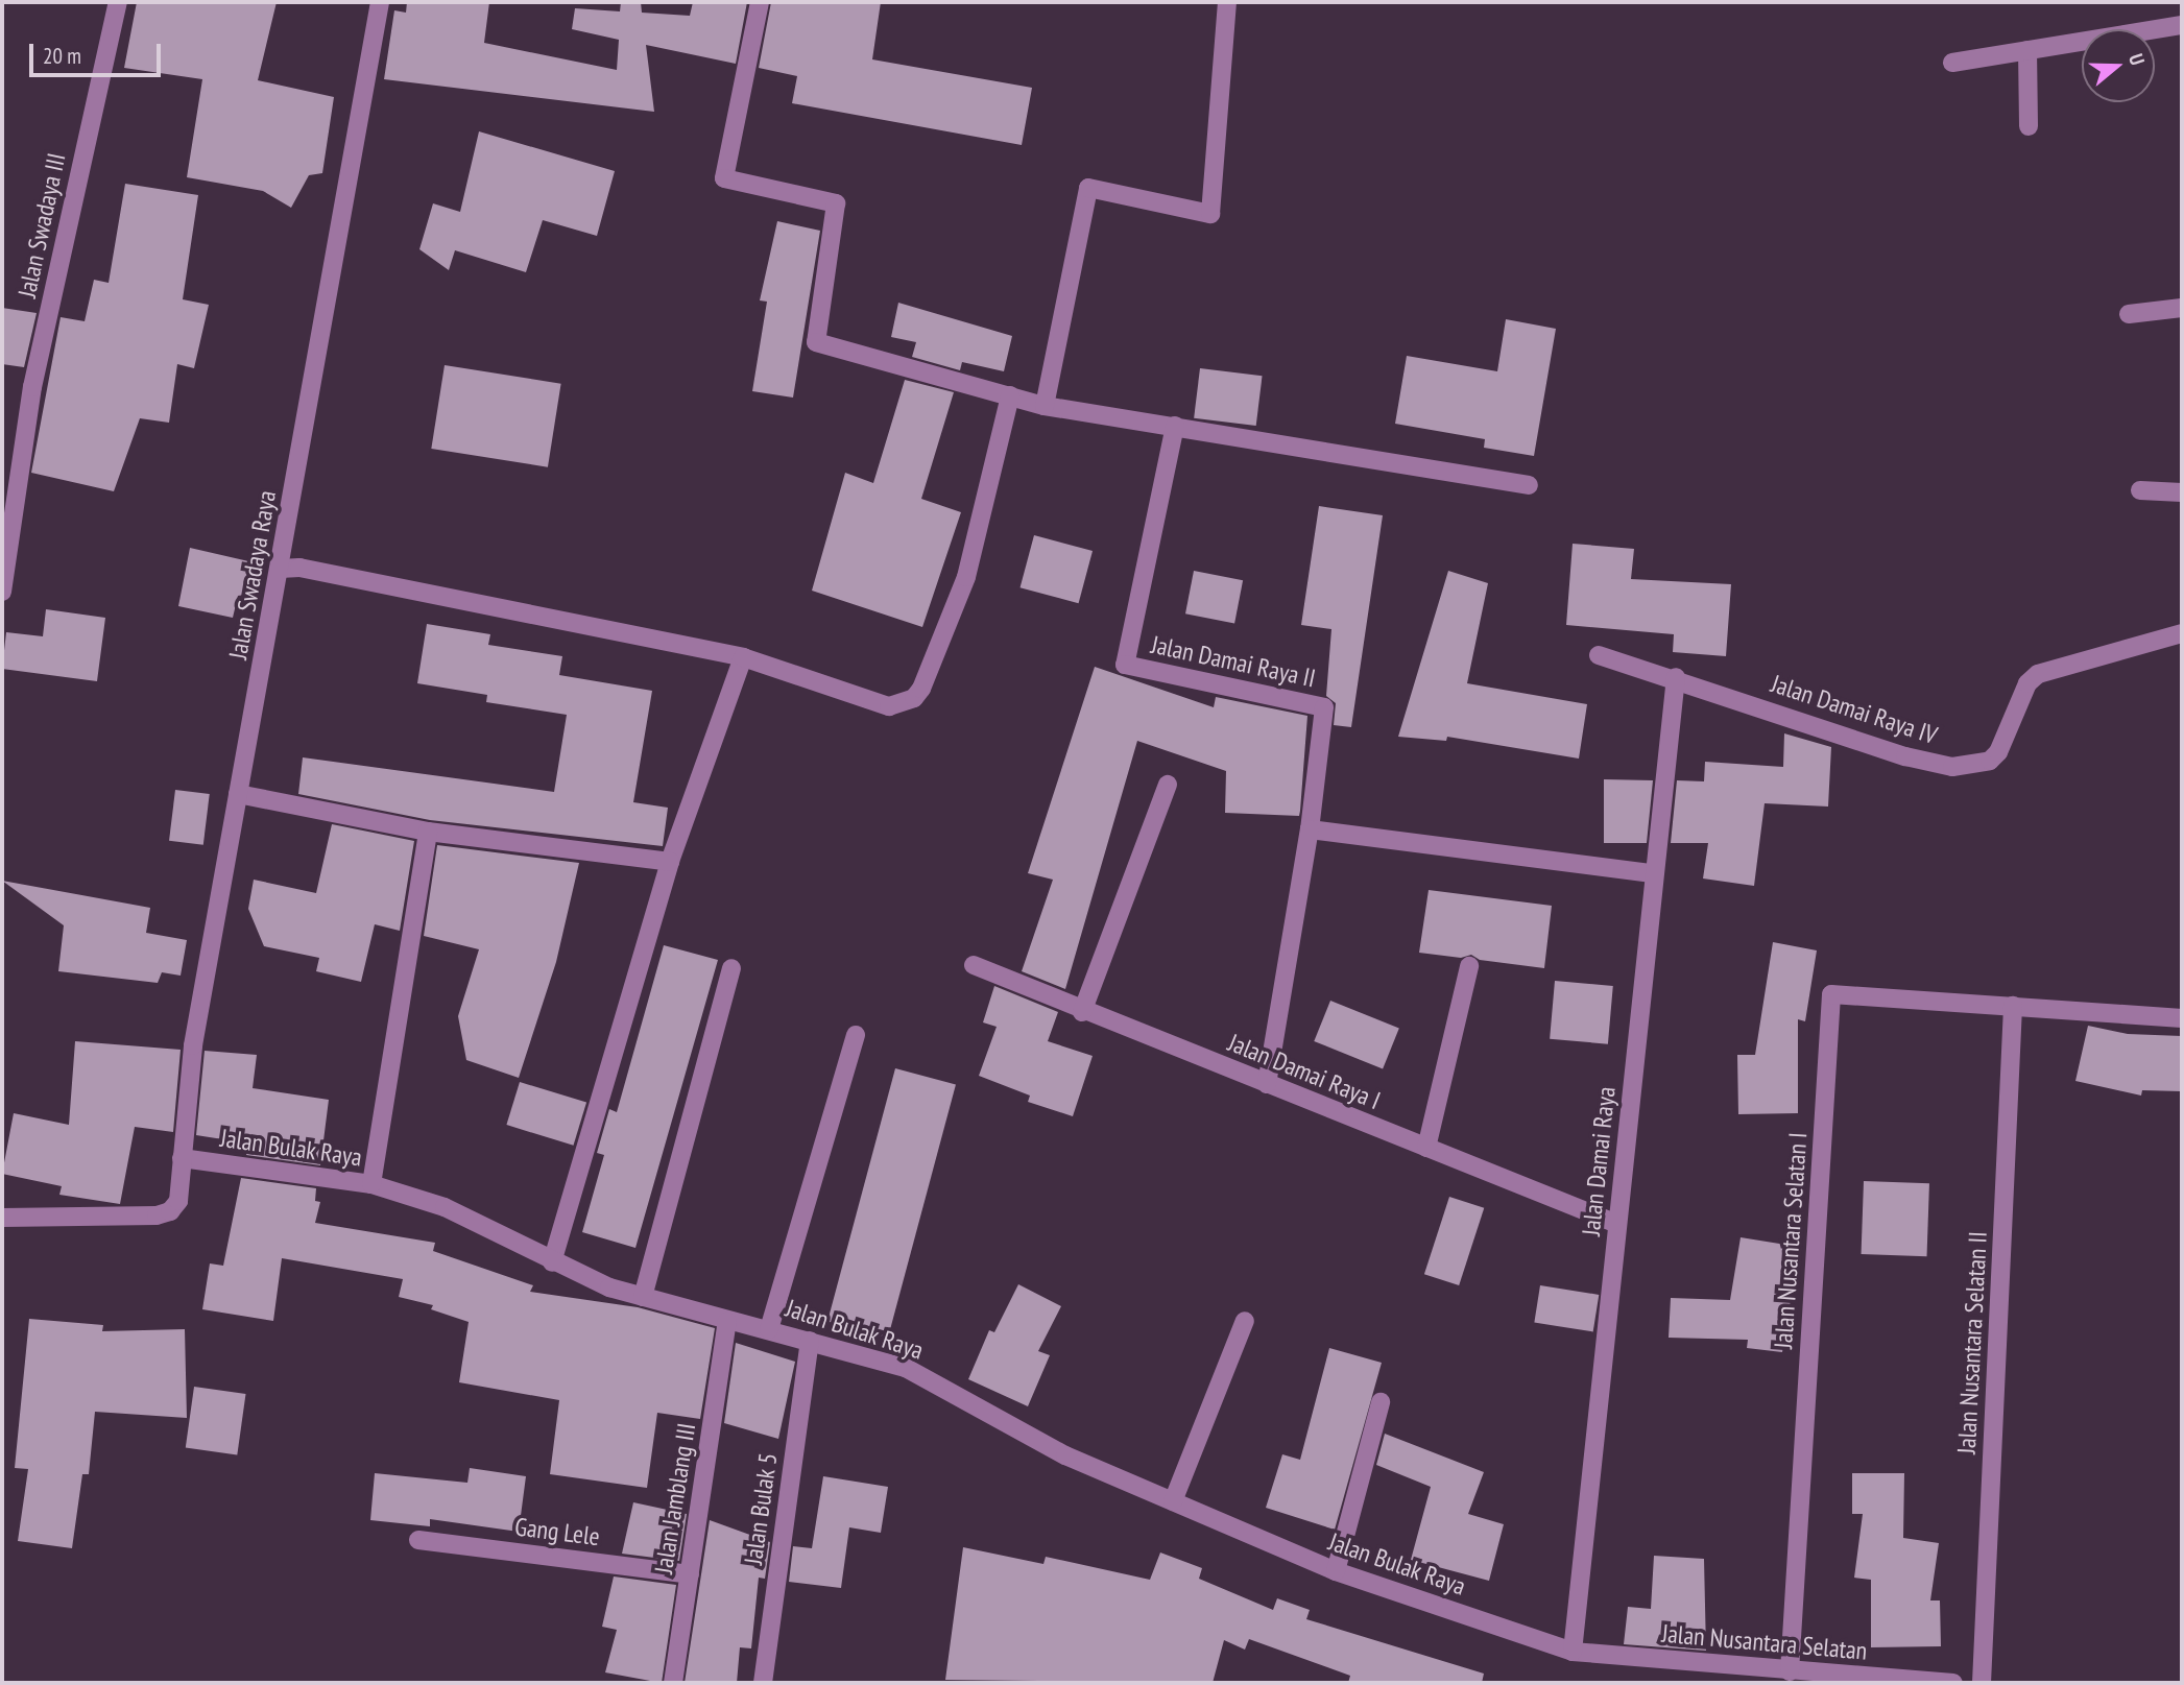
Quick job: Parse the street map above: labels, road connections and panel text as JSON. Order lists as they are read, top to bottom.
{
  "streets": {
    "street": [
      "Jalan Swadaya III",
      "Jalan Swadaya Raya",
      "Jalan Damai Raya II",
      "Jalan Damai Raya IV",
      "Jalan Damai Raya I",
      "Jalan Bulak Raya",
      "Jalan Damai Raya",
      "Jalan Nusantara Selatan I",
      "Jalan Nusantara Selatan II",
      "Jalan Jamblang III",
      "Jalan Bulak 5",
      "Gang Lele",
      "Jalan Nusantara Selatan"
    ]
  },
  "crossings": [
    ["Jalan Swadaya Raya", "Jalan Bulak Raya"],
    ["Jalan Damai Raya IV", "Jalan Damai Raya"],
    ["Jalan Damai Raya I", "Jalan Damai Raya"],
    ["Jalan Bulak Raya", "Jalan Damai Raya"],
    ["Jalan Bulak Raya", "Jalan Jamblang III"],
    ["Jalan Bulak Raya", "Jalan Bulak 5"],
    ["Jalan Bulak Raya", "Jalan Nusantara Selatan"],
    ["Jalan Damai Raya", "Jalan Nusantara Selatan"],
    ["Jalan Nusantara Selatan I", "Jalan Nusantara Selatan II"],
    ["Jalan Nusantara Selatan I", "Jalan Nusantara Selatan"],
    ["Jalan Jamblang III", "Gang Lele"]
  ],
  "scale_bar": "20 m",
  "north": "right"
}
